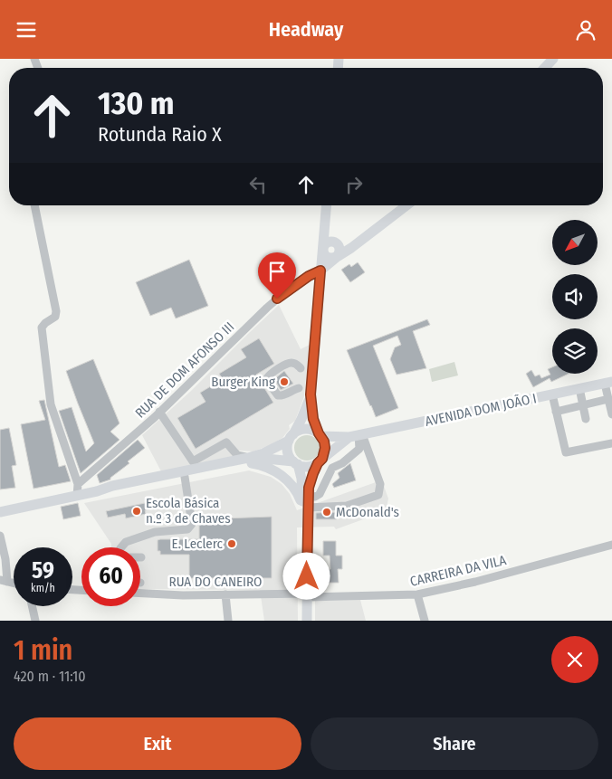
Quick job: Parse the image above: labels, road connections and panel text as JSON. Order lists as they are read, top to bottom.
{
  "streets": {
    "main road": ["AVENIDA DOM JOÃO I"],
    "street": ["RUA DE DOM AFONSO III", "CARREIRA DA VILA", "RUA DO CANEIRO"]
  },
  "crossings": [
    ["CARREIRA DA VILA", "RUA DO CANEIRO"]
  ],
  "places": [
    "Burger King",
    "Escola Básica n.º 3 de Chaves",
    "McDonald's",
    "E. Leclerc"
  ],
  "north": "bottom left",
  "page": {
    "header": "Headway",
    "turn": ["130 m", "Rotunda Raio X"],
    "speed": "59 km/h",
    "limit": "60",
    "heading": ["1 min", "420 m · 11:10"],
    "buttons": ["Exit", "Share"]
  }
}
